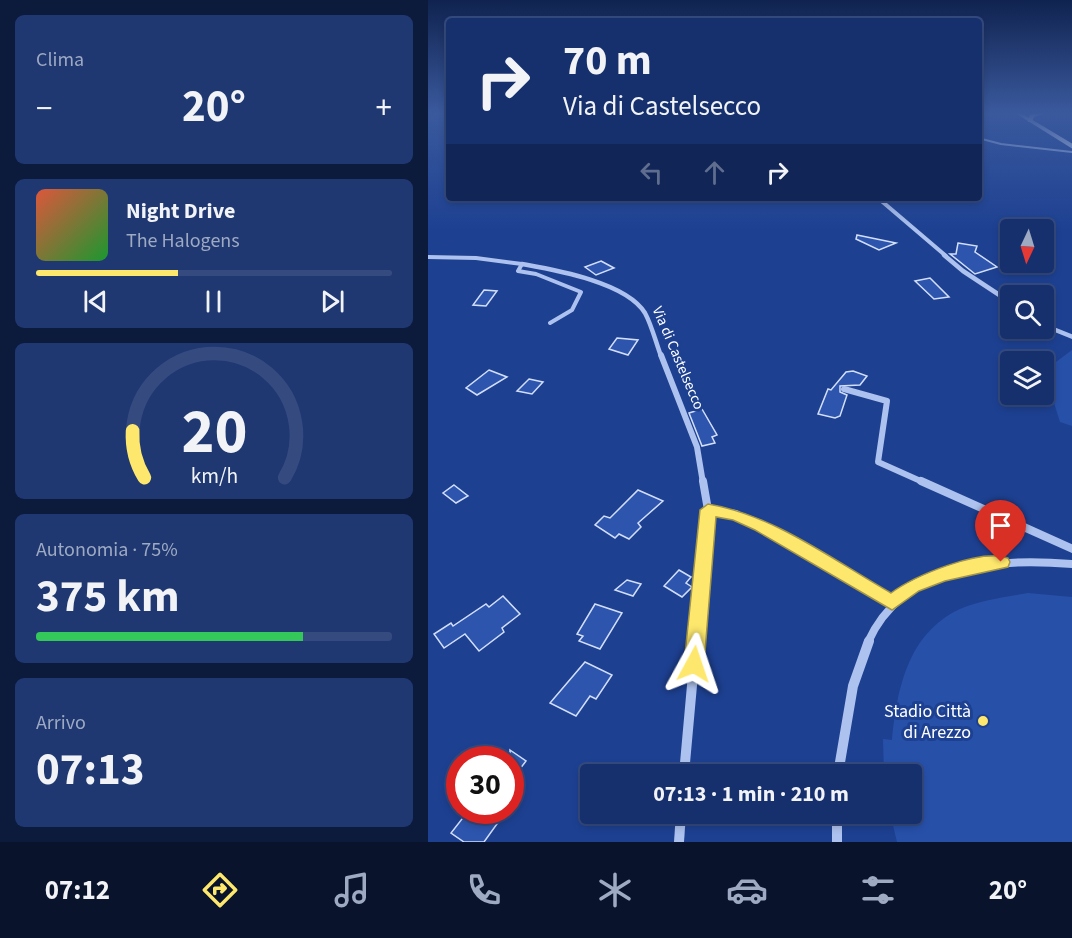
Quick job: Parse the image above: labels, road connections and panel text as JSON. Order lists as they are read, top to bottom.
{
  "streets": {
    "street": ["Via di Castelsecco"]
  },
  "places": ["Stadio Città di Arezzo"],
  "north": "bottom",
  "page": {
    "tile": [
      "Clima",
      ["Autonomia · 75%", "375 km"],
      ["Arrivo", "07:13"]
    ],
    "turn": ["70 m", "Via di Castelsecco"],
    "heat": ["−", "20°", "+"],
    "song": ["Night Drive", "The Halogens"],
    "limit": "30",
    "trip": "07:13 · 1 min · 210 m",
    "tabs": ["07:12", "20°"],
    "gauge": ["20", "km/h"]
  }
}
